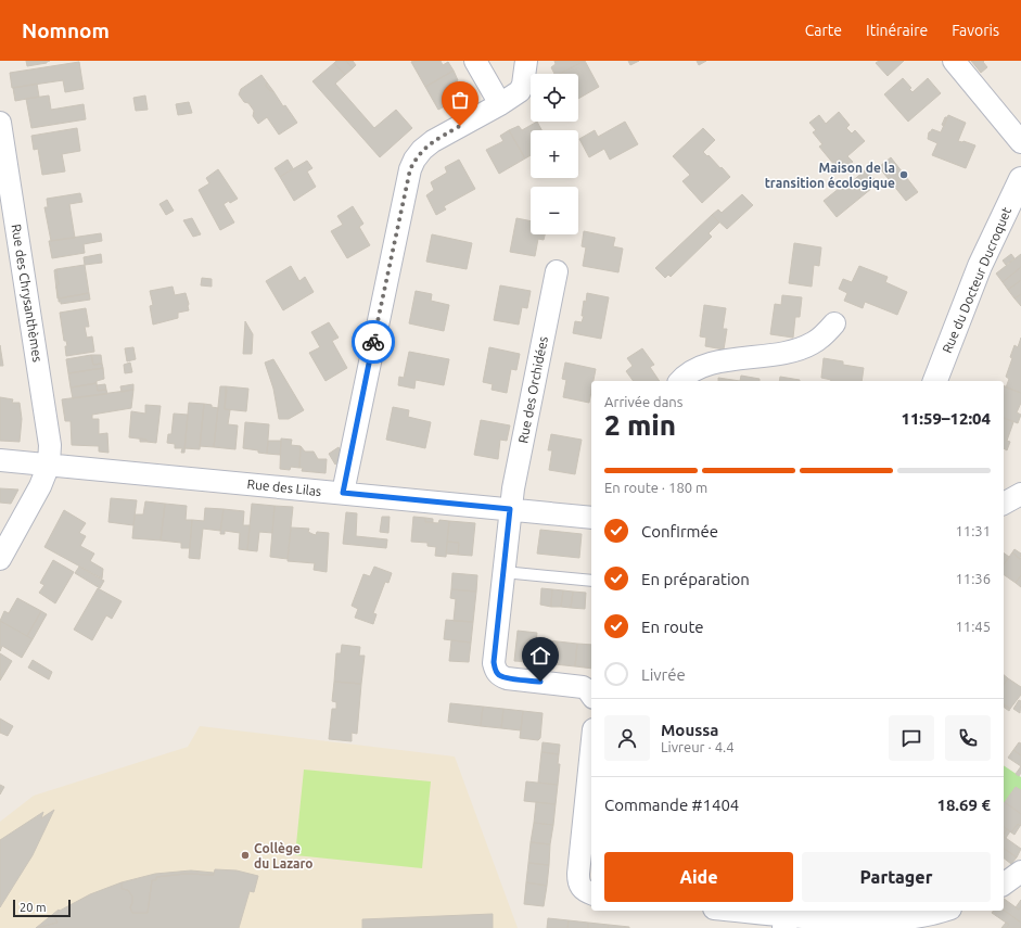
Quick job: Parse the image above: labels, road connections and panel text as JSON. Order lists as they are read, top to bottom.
{
  "streets": {
    "street": [
      "Rue du Docteur Ducroquet",
      "Rue des Chrysanthèmes",
      "Rue des Orchidées",
      "Rue des Lilas"
    ]
  },
  "crossings": [
    ["Rue des Chrysanthèmes", "Rue des Lilas"],
    ["Rue des Orchidées", "Rue des Lilas"]
  ],
  "places": ["Maison de la transition écologique", "Collège du Lazaro"],
  "scale_bar": "20 m",
  "page": {
    "header": "Nomnom",
    "nav": ["Carte", "Itinéraire", "Favoris"],
    "map_buttons": ["+", "−"],
    "heading": ["2 min", "Arrivée dans", "11:59–12:04"],
    "panel": [
      "Moussa",
      "Livreur · 4.4",
      "Commande #1404",
      "18.69 €"
    ],
    "bar": "En route · 180 m",
    "list": [
      ["Confirmée", "11:31"],
      ["En préparation", "11:36"],
      ["En route", "11:45"],
      "Livrée"
    ],
    "buttons": ["Aide", "Partager"],
    "scale": "20 m"
  }
}
